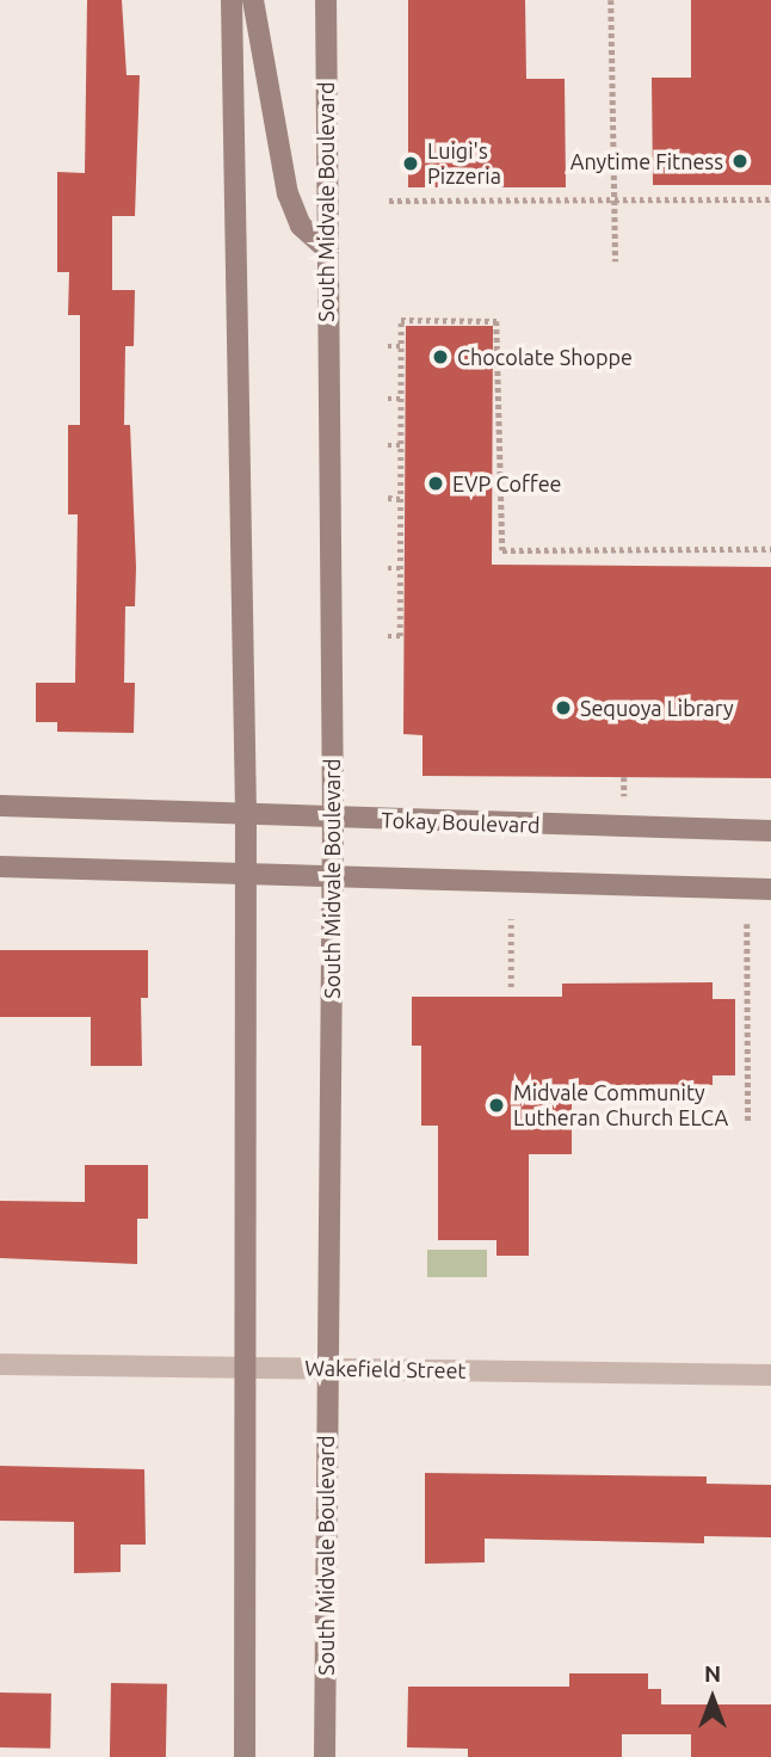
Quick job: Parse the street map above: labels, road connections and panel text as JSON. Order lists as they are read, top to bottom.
{
  "streets": {
    "main road": ["South Midvale Boulevard", "Tokay Boulevard"],
    "street": ["Wakefield Street"]
  },
  "crossings": [
    ["South Midvale Boulevard", "Tokay Boulevard"],
    ["South Midvale Boulevard", "Wakefield Street"]
  ],
  "places": [
    "Anytime Fitness",
    "Luigi's Pizzeria",
    "Chocolate Shoppe",
    "EVP Coffee",
    "Sequoya Library",
    "Midvale Community Lutheran Church ELCA"
  ],
  "north": "top"
}
